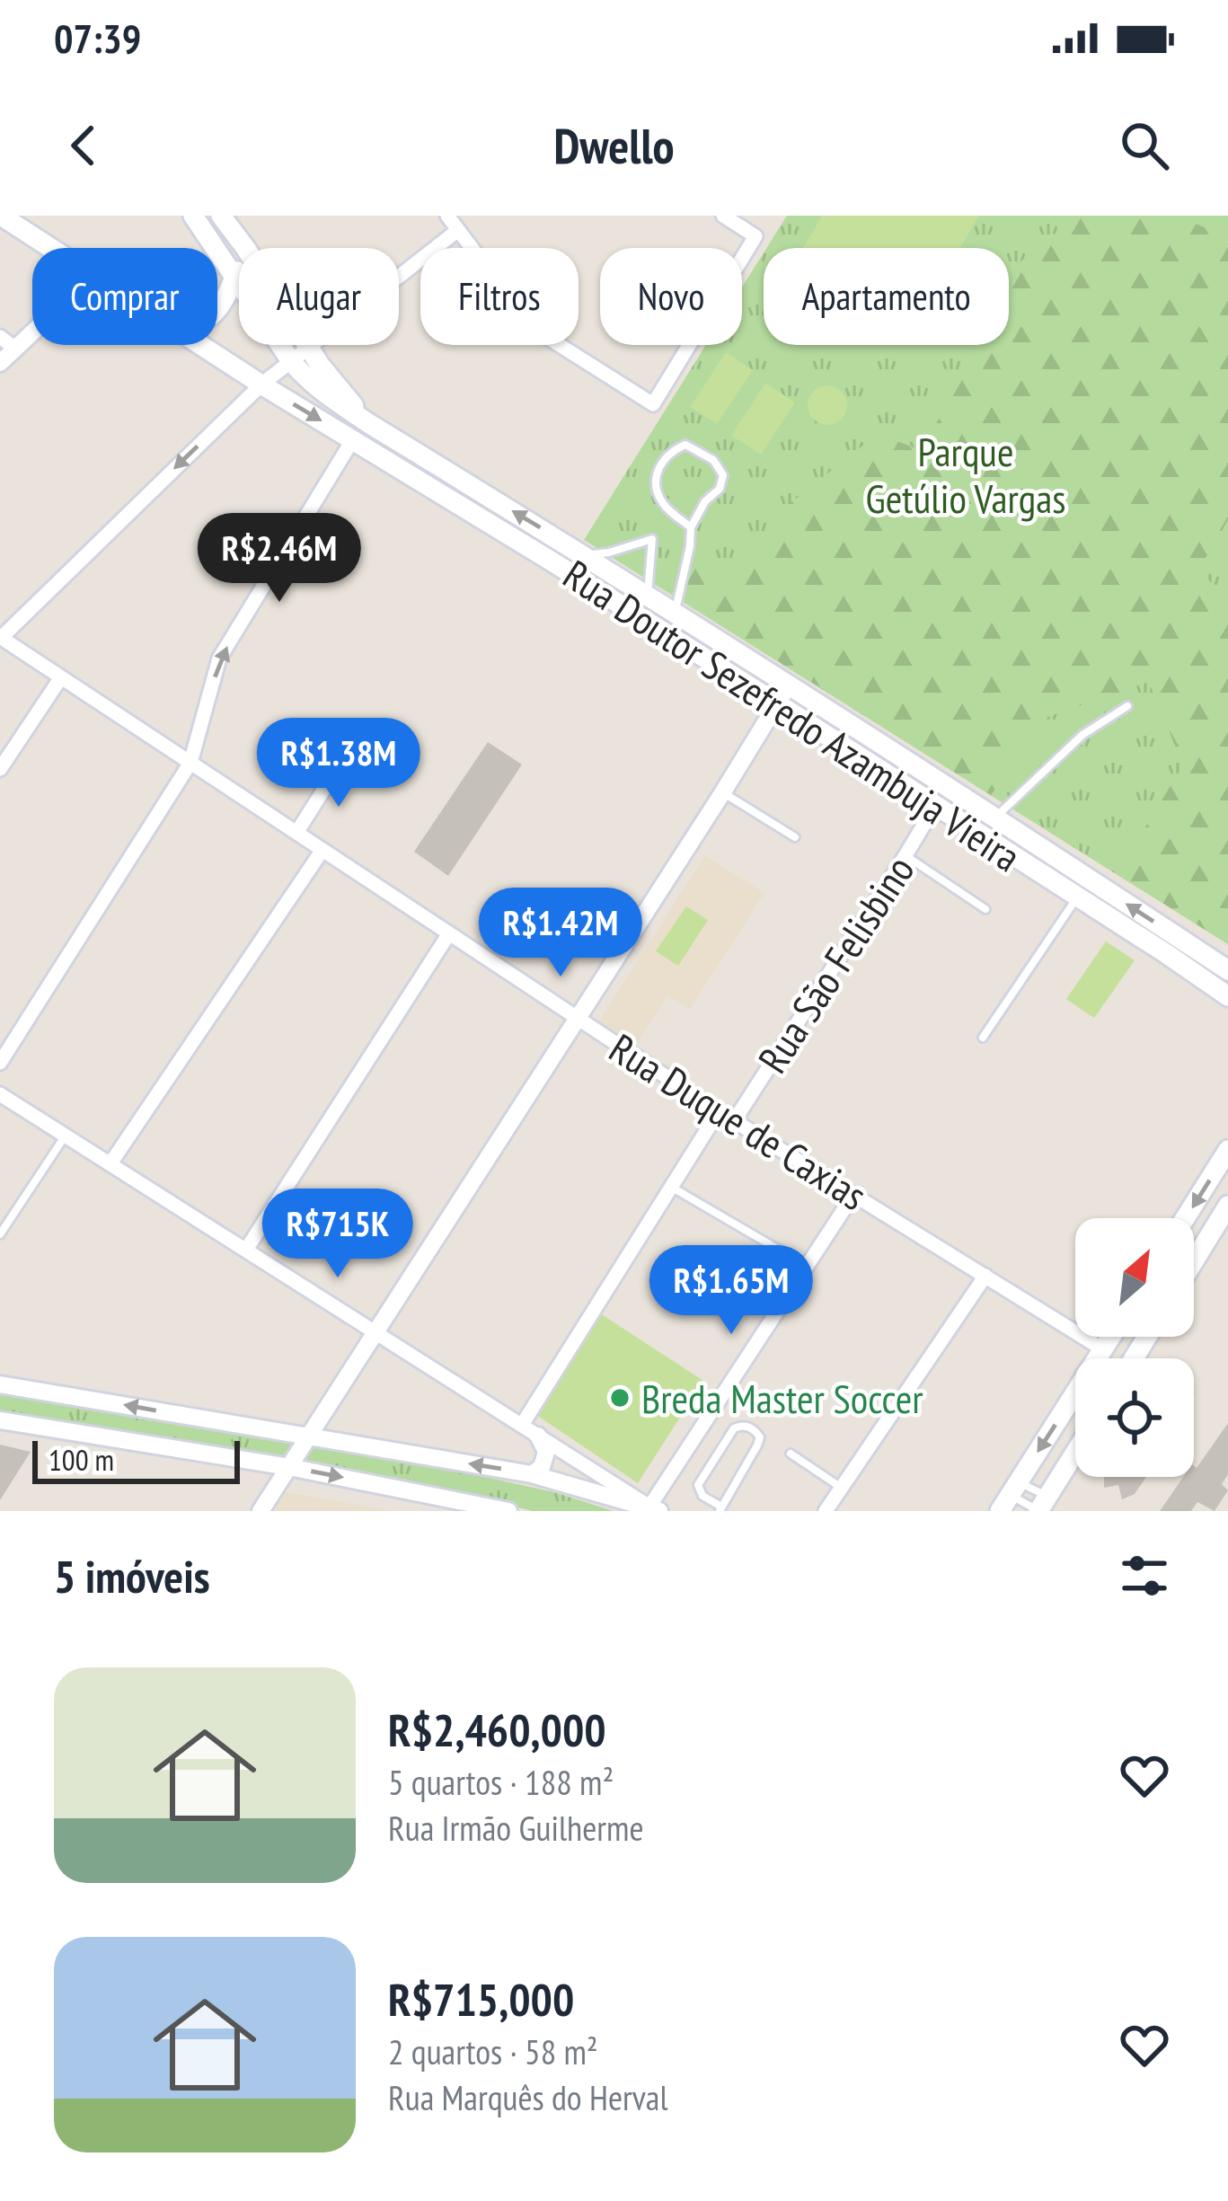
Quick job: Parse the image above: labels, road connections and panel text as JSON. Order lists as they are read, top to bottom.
{
  "streets": {
    "main road": ["Rua Doutor Sezefredo Azambuja Vieira"],
    "street": ["Rua São Felisbino", "Rua Duque de Caxias"]
  },
  "crossings": [
    ["Rua Doutor Sezefredo Azambuja Vieira", "Rua São Felisbino"],
    ["Rua São Felisbino", "Rua Duque de Caxias"]
  ],
  "parks": ["Parque Getúlio Vargas"],
  "places": ["Breda Master Soccer"],
  "scale_bar": "100 m",
  "north": "top right",
  "page": {
    "status": "07:39",
    "header": "Dwello",
    "chip": [
      "Comprar",
      "Alugar",
      "Filtros",
      "Novo",
      "Apartamento"
    ],
    "price": [
      "R$2.46M",
      "R$1.38M",
      "R$1.42M",
      "R$715K",
      "R$1.65M"
    ],
    "scale": "100 m",
    "heading": "5 imóveis",
    "list": [
      {
        "name": "R$2,460,000",
        "note": "5 quartos · 188 m² · Rua Irmão Guilherme"
      },
      {
        "name": "R$715,000",
        "note": "2 quartos · 58 m² · Rua Marquês do Herval"
      }
    ]
  }
}
